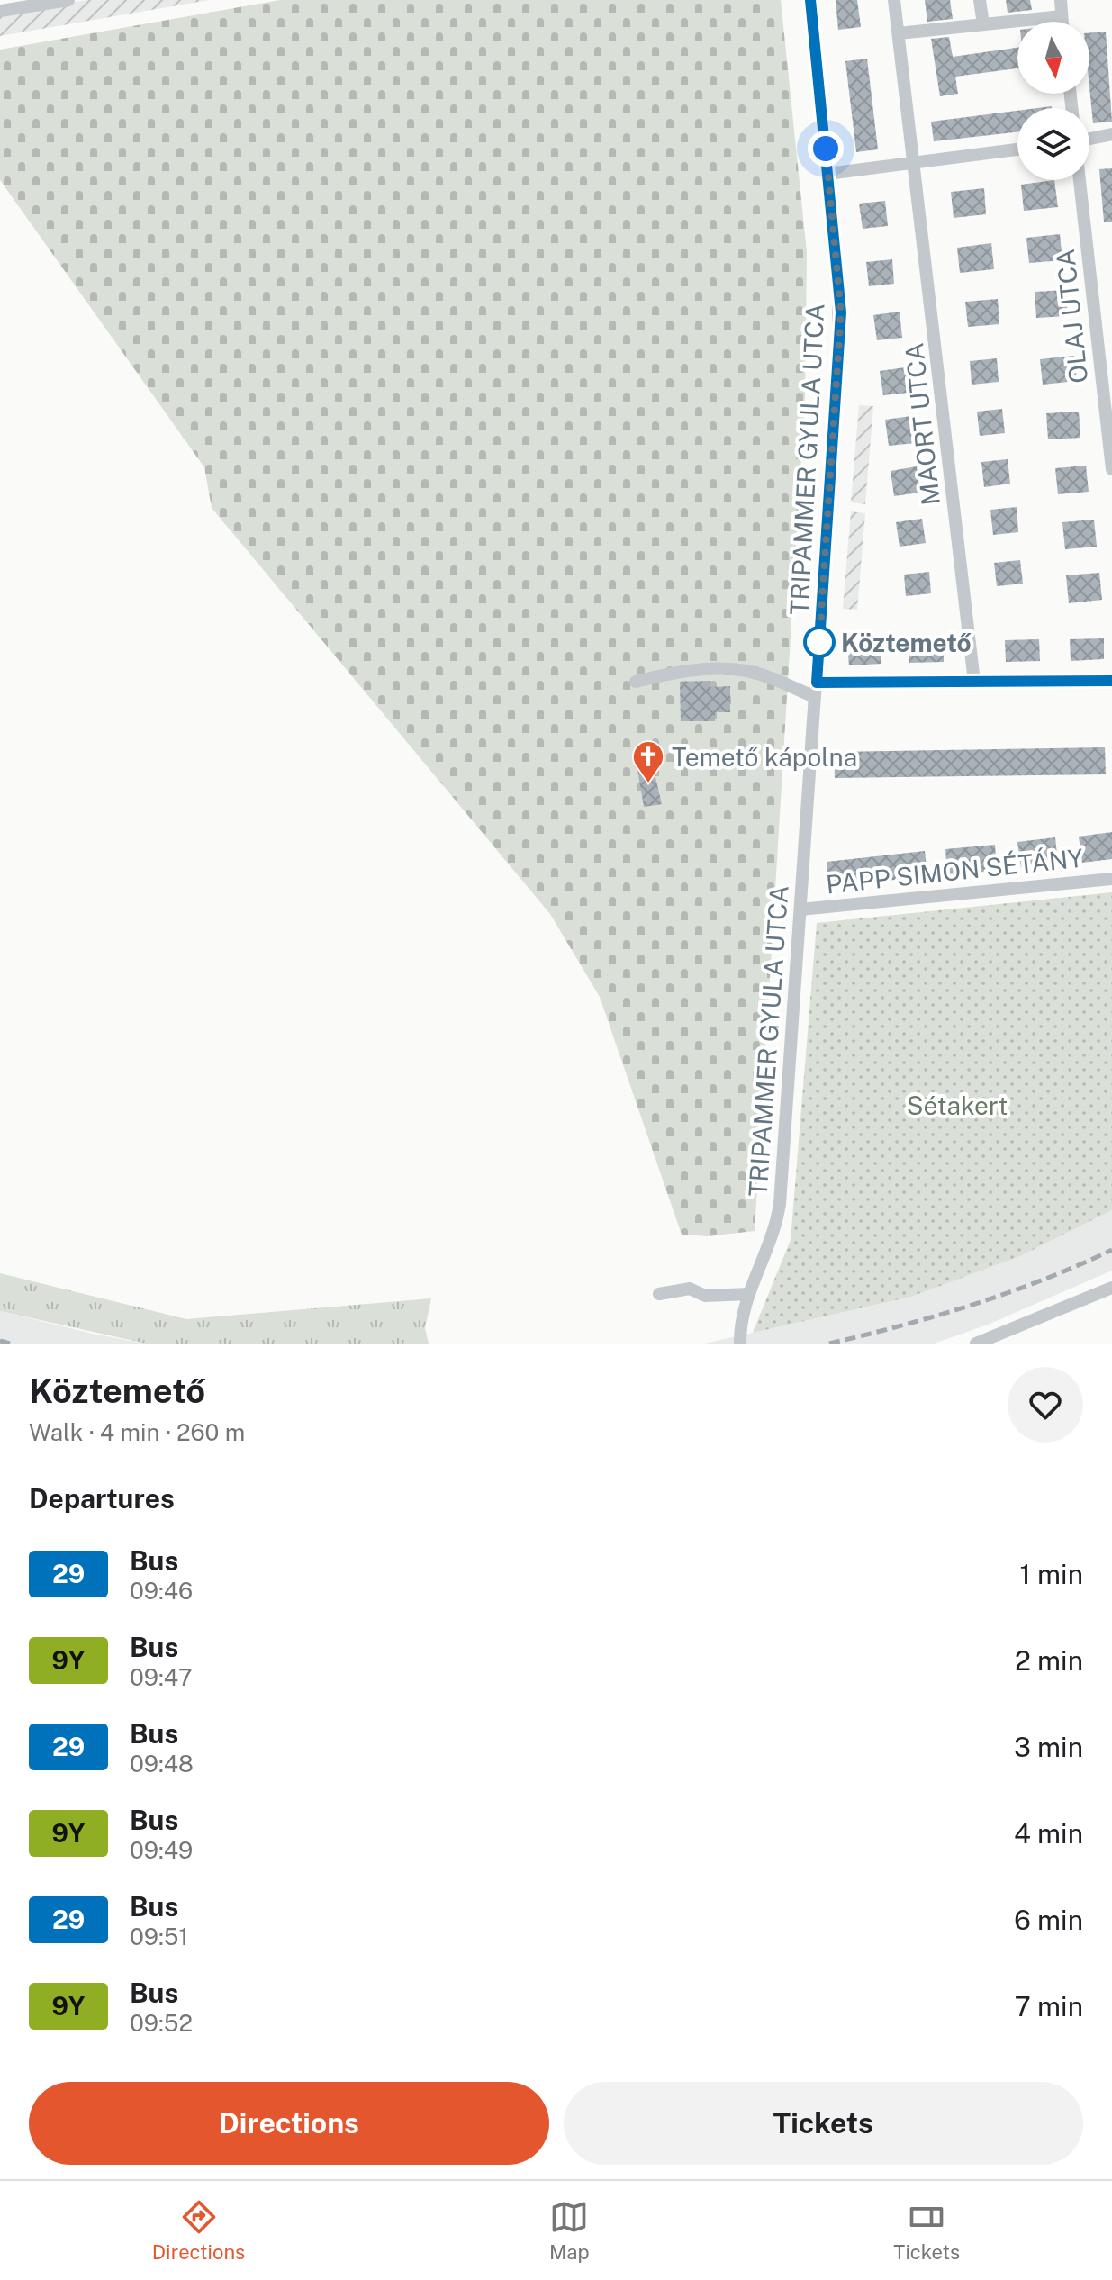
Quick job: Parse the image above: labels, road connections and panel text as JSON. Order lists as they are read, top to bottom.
{
  "streets": {
    "street": [
      "OLAJ UTCA",
      "MAORT UTCA",
      "TRIPAMMER GYULA UTCA",
      "PAPP SIMON SÉTÁNY"
    ]
  },
  "crossings": [
    ["TRIPAMMER GYULA UTCA", "PAPP SIMON SÉTÁNY"]
  ],
  "parks": ["Sétakert"],
  "places": {
    "other": ["Köztemető"],
    "church": ["Temető kápolna"]
  },
  "lines": ["bus line 29"],
  "north": "bottom",
  "page": {
    "heading": [
      ["Köztemető", "Walk · 4 min · 260 m"],
      "Departures"
    ],
    "list": [
      {
        "mark": "29",
        "name": "Bus",
        "note": "09:46",
        "value": "1 min"
      },
      {
        "mark": "9Y",
        "name": "Bus",
        "note": "09:47",
        "value": "2 min"
      },
      {
        "mark": "29",
        "name": "Bus",
        "note": "09:48",
        "value": "3 min"
      },
      {
        "mark": "9Y",
        "name": "Bus",
        "note": "09:49",
        "value": "4 min"
      },
      {
        "mark": "29",
        "name": "Bus",
        "note": "09:51",
        "value": "6 min"
      },
      {
        "mark": "9Y",
        "name": "Bus",
        "note": "09:52",
        "value": "7 min"
      }
    ],
    "buttons": ["Directions", "Tickets"],
    "tabs": ["Directions", "Map", "Tickets"]
  }
}
